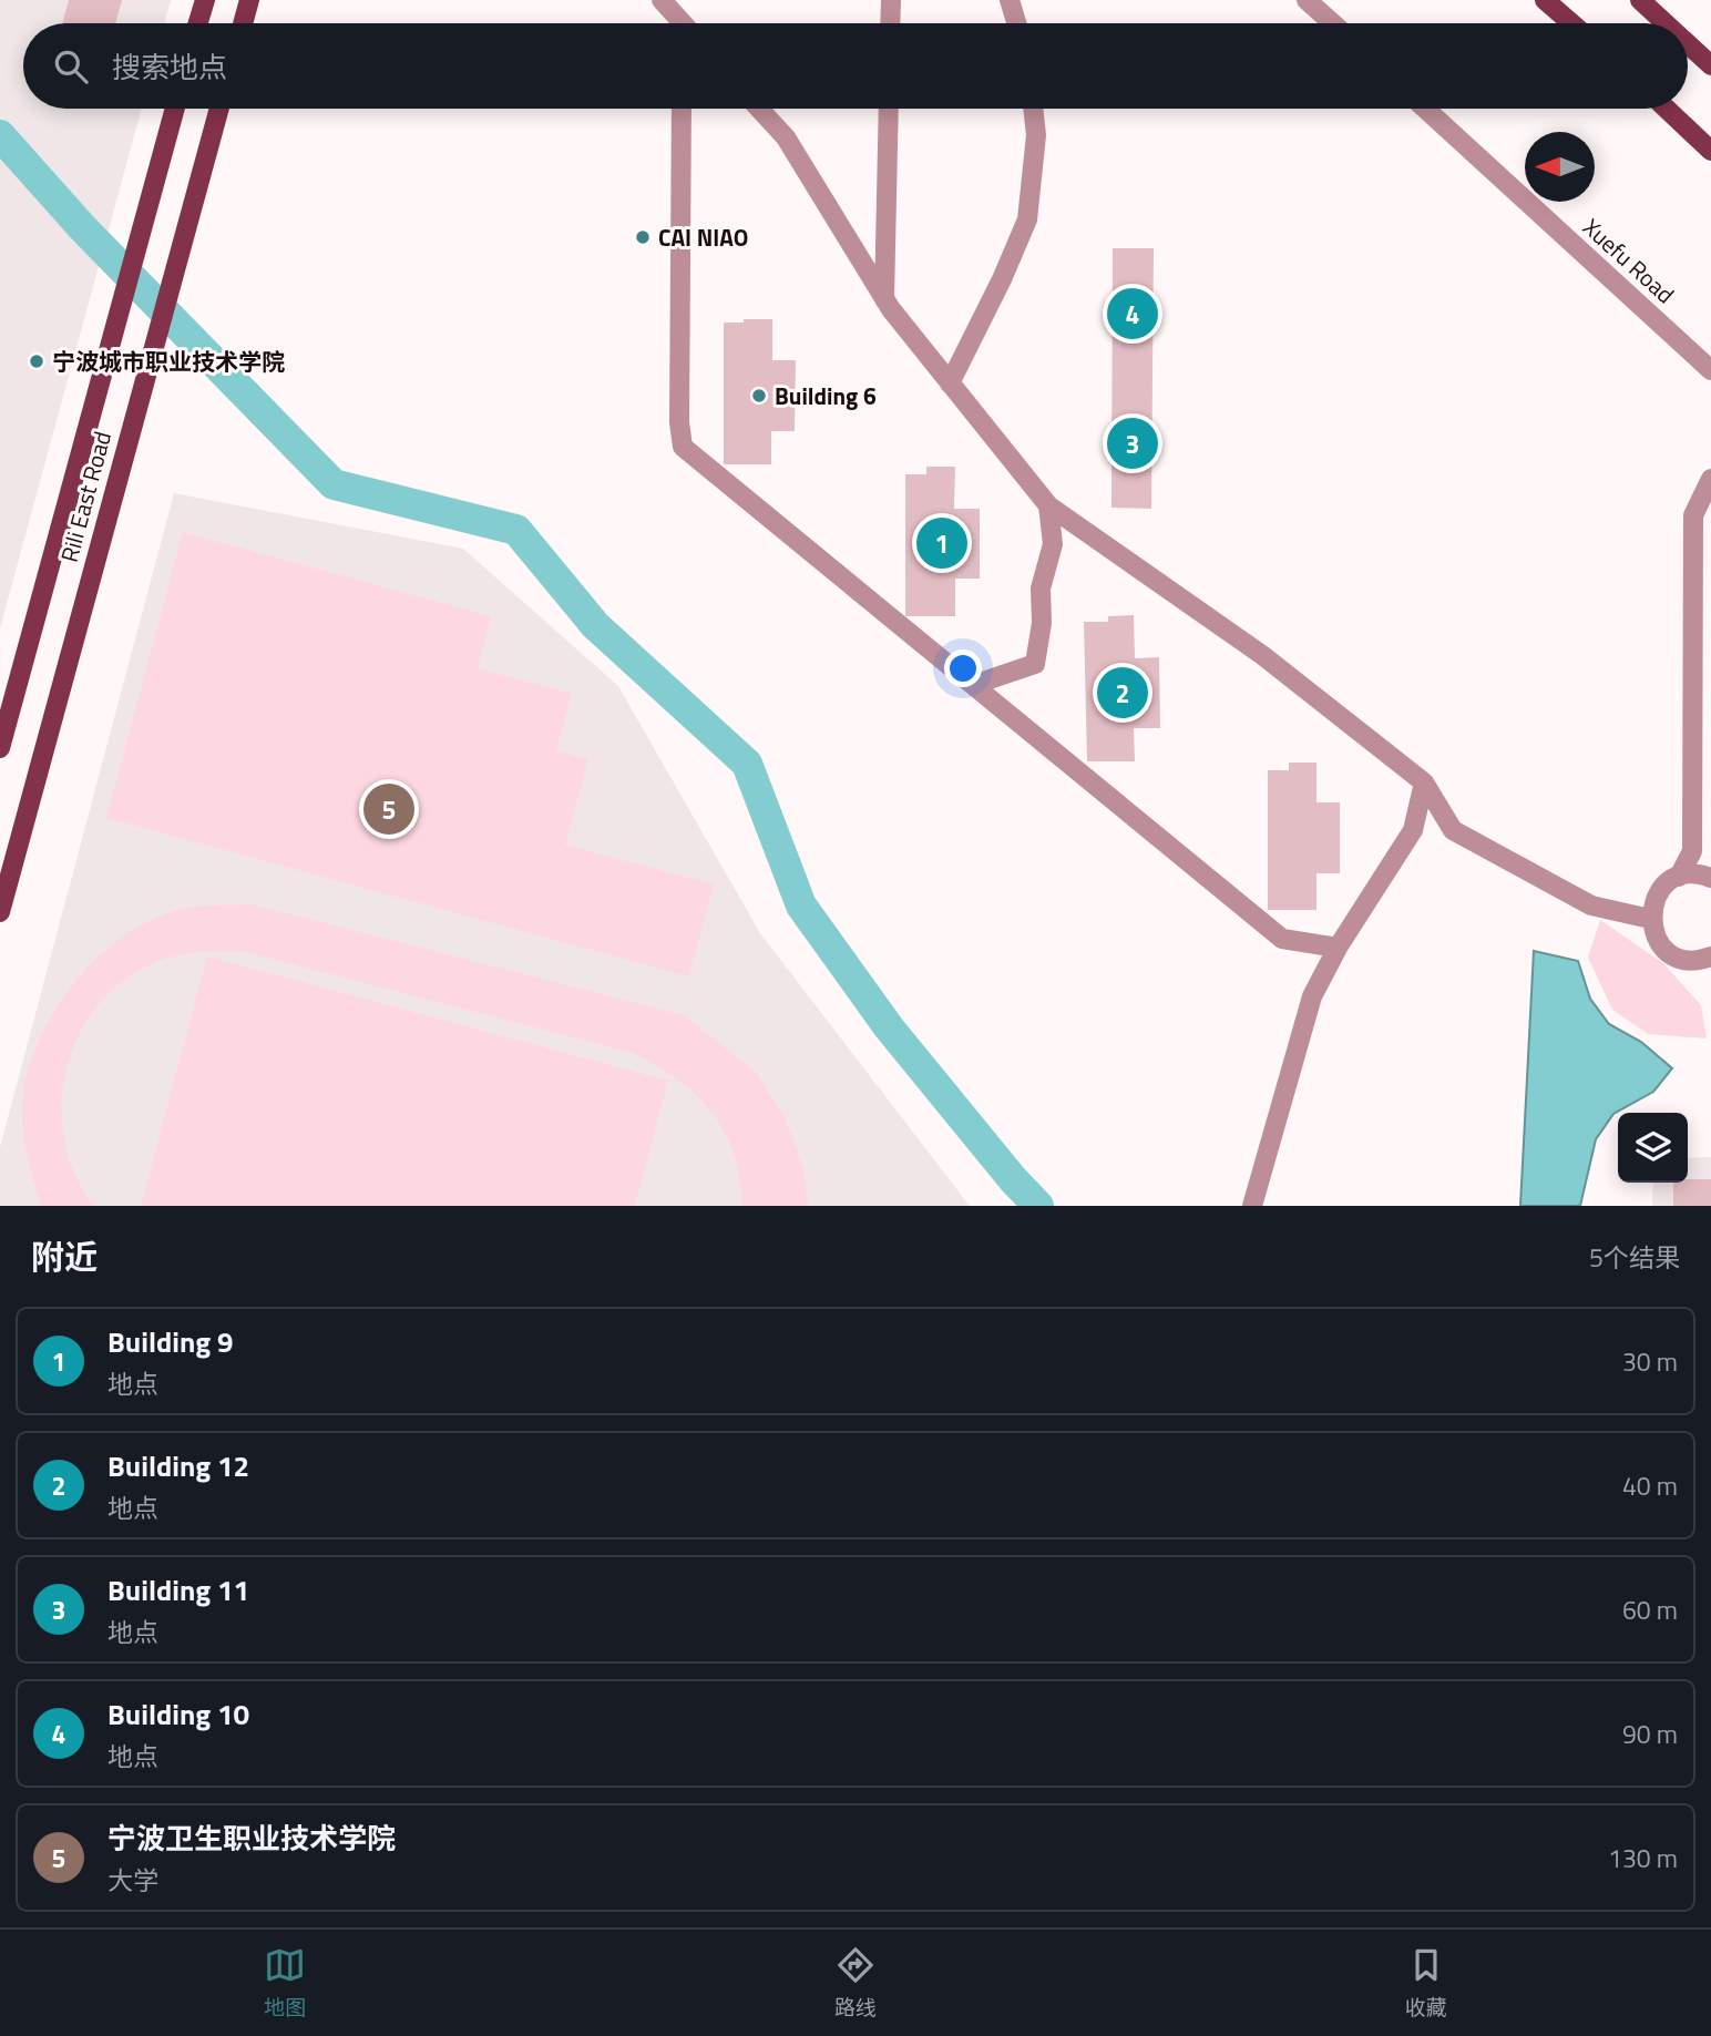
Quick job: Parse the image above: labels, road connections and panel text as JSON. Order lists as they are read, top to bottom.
{
  "streets": {
    "main road": ["Rili East Road"],
    "street": ["Xuefu Road"]
  },
  "places": ["CAI NIAO", "宁波城市职业技术学院", "Building 6"],
  "north": "left",
  "page": {
    "search": "搜索地点",
    "pins": [
      "4",
      "3",
      "1",
      "2",
      "5"
    ],
    "heading": ["附近", "5个结果"],
    "list": [
      {
        "mark": "1",
        "name": "Building 9",
        "note": "地点",
        "value": "30 m"
      },
      {
        "mark": "2",
        "name": "Building 12",
        "note": "地点",
        "value": "40 m"
      },
      {
        "mark": "3",
        "name": "Building 11",
        "note": "地点",
        "value": "60 m"
      },
      {
        "mark": "4",
        "name": "Building 10",
        "note": "地点",
        "value": "90 m"
      },
      {
        "mark": "5",
        "name": "宁波卫生职业技术学院",
        "note": "大学",
        "value": "130 m"
      }
    ],
    "nav": ["地图", "路线", "收藏"]
  }
}
